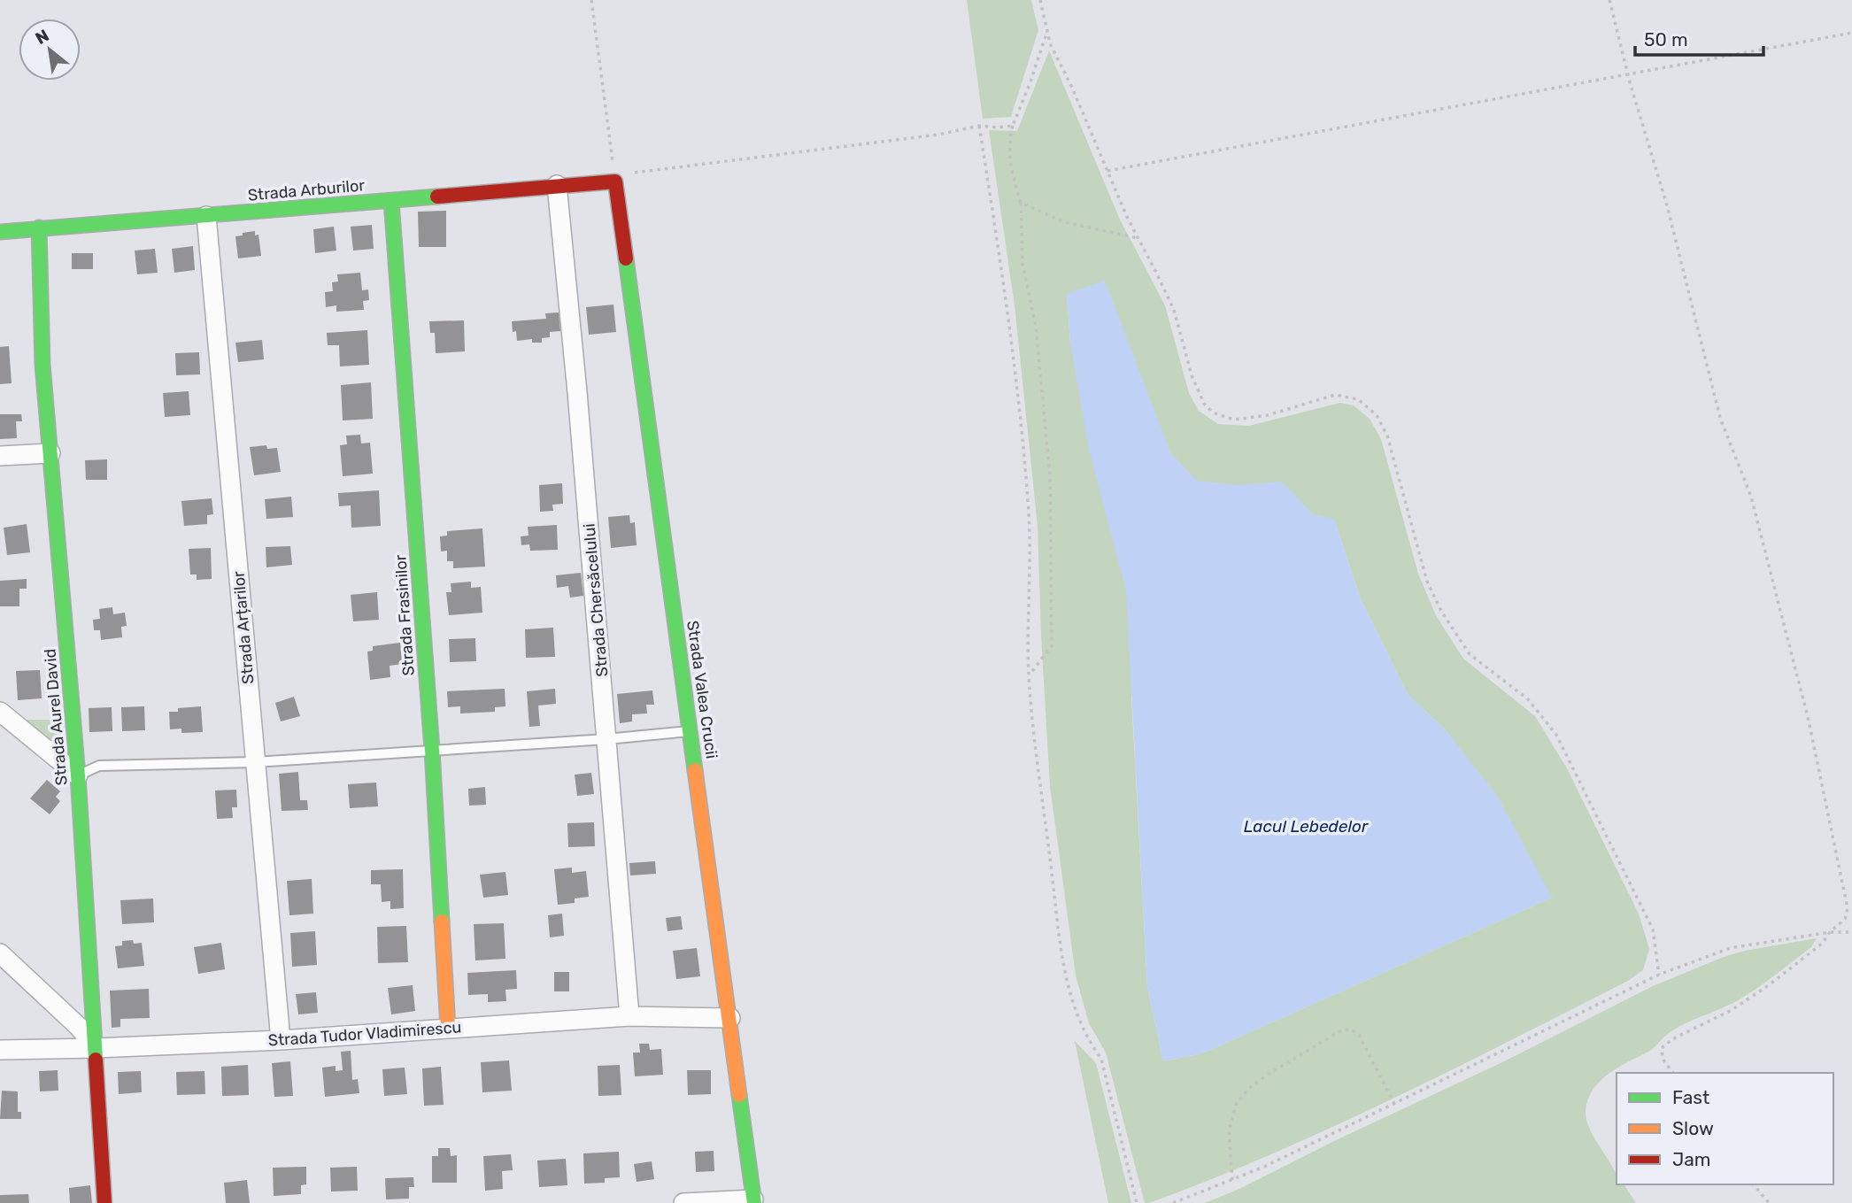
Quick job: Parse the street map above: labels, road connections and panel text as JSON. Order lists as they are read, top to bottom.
{
  "streets": {
    "street": [
      "Strada Arburilor",
      "Strada Chersăcelului",
      "Strada Frasinilor",
      "Strada Arțarilor",
      "Strada Valea Crucii",
      "Strada Aurel David",
      "Strada Tudor Vladimirescu"
    ]
  },
  "crossings": [
    ["Strada Arburilor", "Strada Chersăcelului"],
    ["Strada Arburilor", "Strada Frasinilor"],
    ["Strada Arburilor", "Strada Arțarilor"],
    ["Strada Arburilor", "Strada Valea Crucii"],
    ["Strada Arburilor", "Strada Aurel David"],
    ["Strada Chersăcelului", "Strada Tudor Vladimirescu"],
    ["Strada Frasinilor", "Strada Tudor Vladimirescu"],
    ["Strada Arțarilor", "Strada Tudor Vladimirescu"],
    ["Strada Valea Crucii", "Strada Tudor Vladimirescu"],
    ["Strada Aurel David", "Strada Tudor Vladimirescu"]
  ],
  "water": ["Lacul Lebedelor"],
  "legend": ["Fast", "Slow", "Jam"],
  "scale_bar": "50 m",
  "north": "top left"
}
